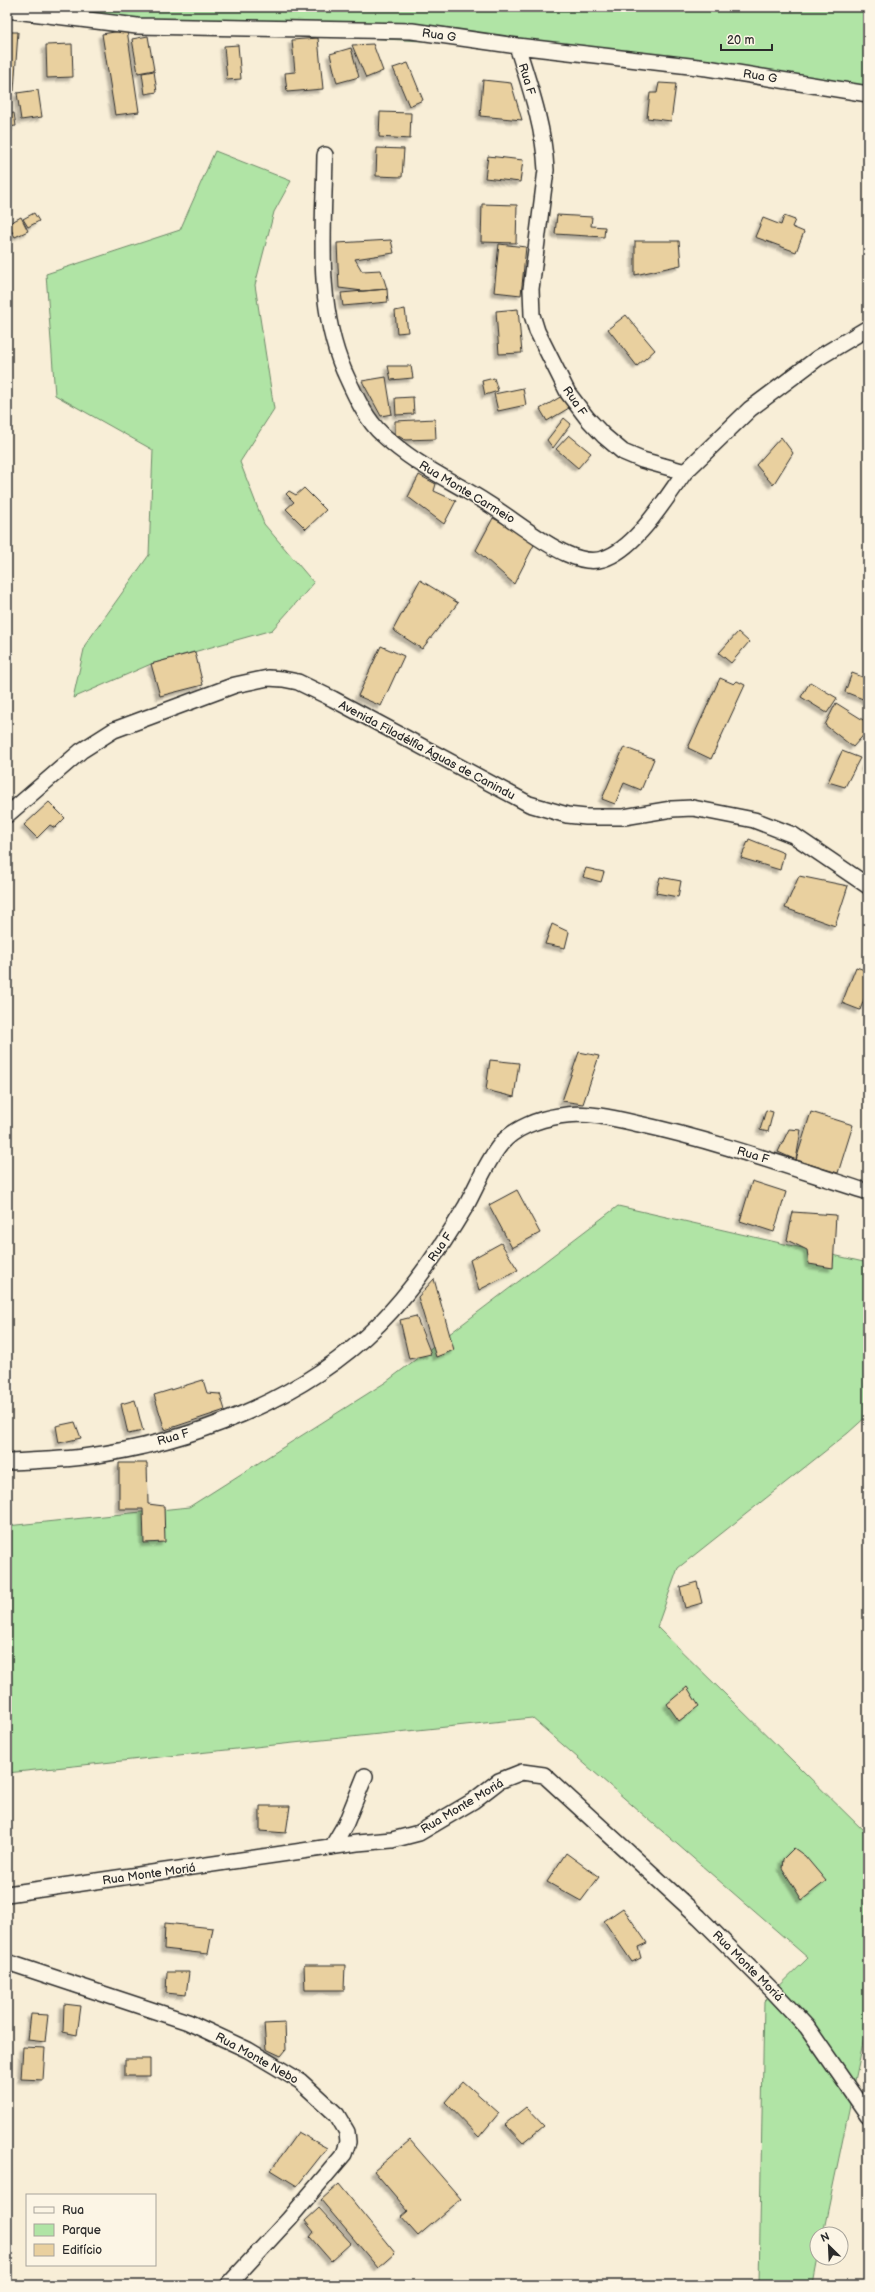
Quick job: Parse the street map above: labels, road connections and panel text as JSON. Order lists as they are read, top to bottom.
{
  "streets": {
    "street": [
      "Rua G",
      "Rua F",
      "Rua Monte Carmeio",
      "Avenida Filadélfia Águas de Canindu",
      "Rua Monte Moriá",
      "Rua Monte Nebo"
    ]
  },
  "crossings": [
    ["Rua G", "Rua F"],
    ["Rua F", "Rua Monte Carmeio"]
  ],
  "legend": ["Rua", "Parque", "Edifício"],
  "scale_bar": "20 m",
  "north": "top left"
}
